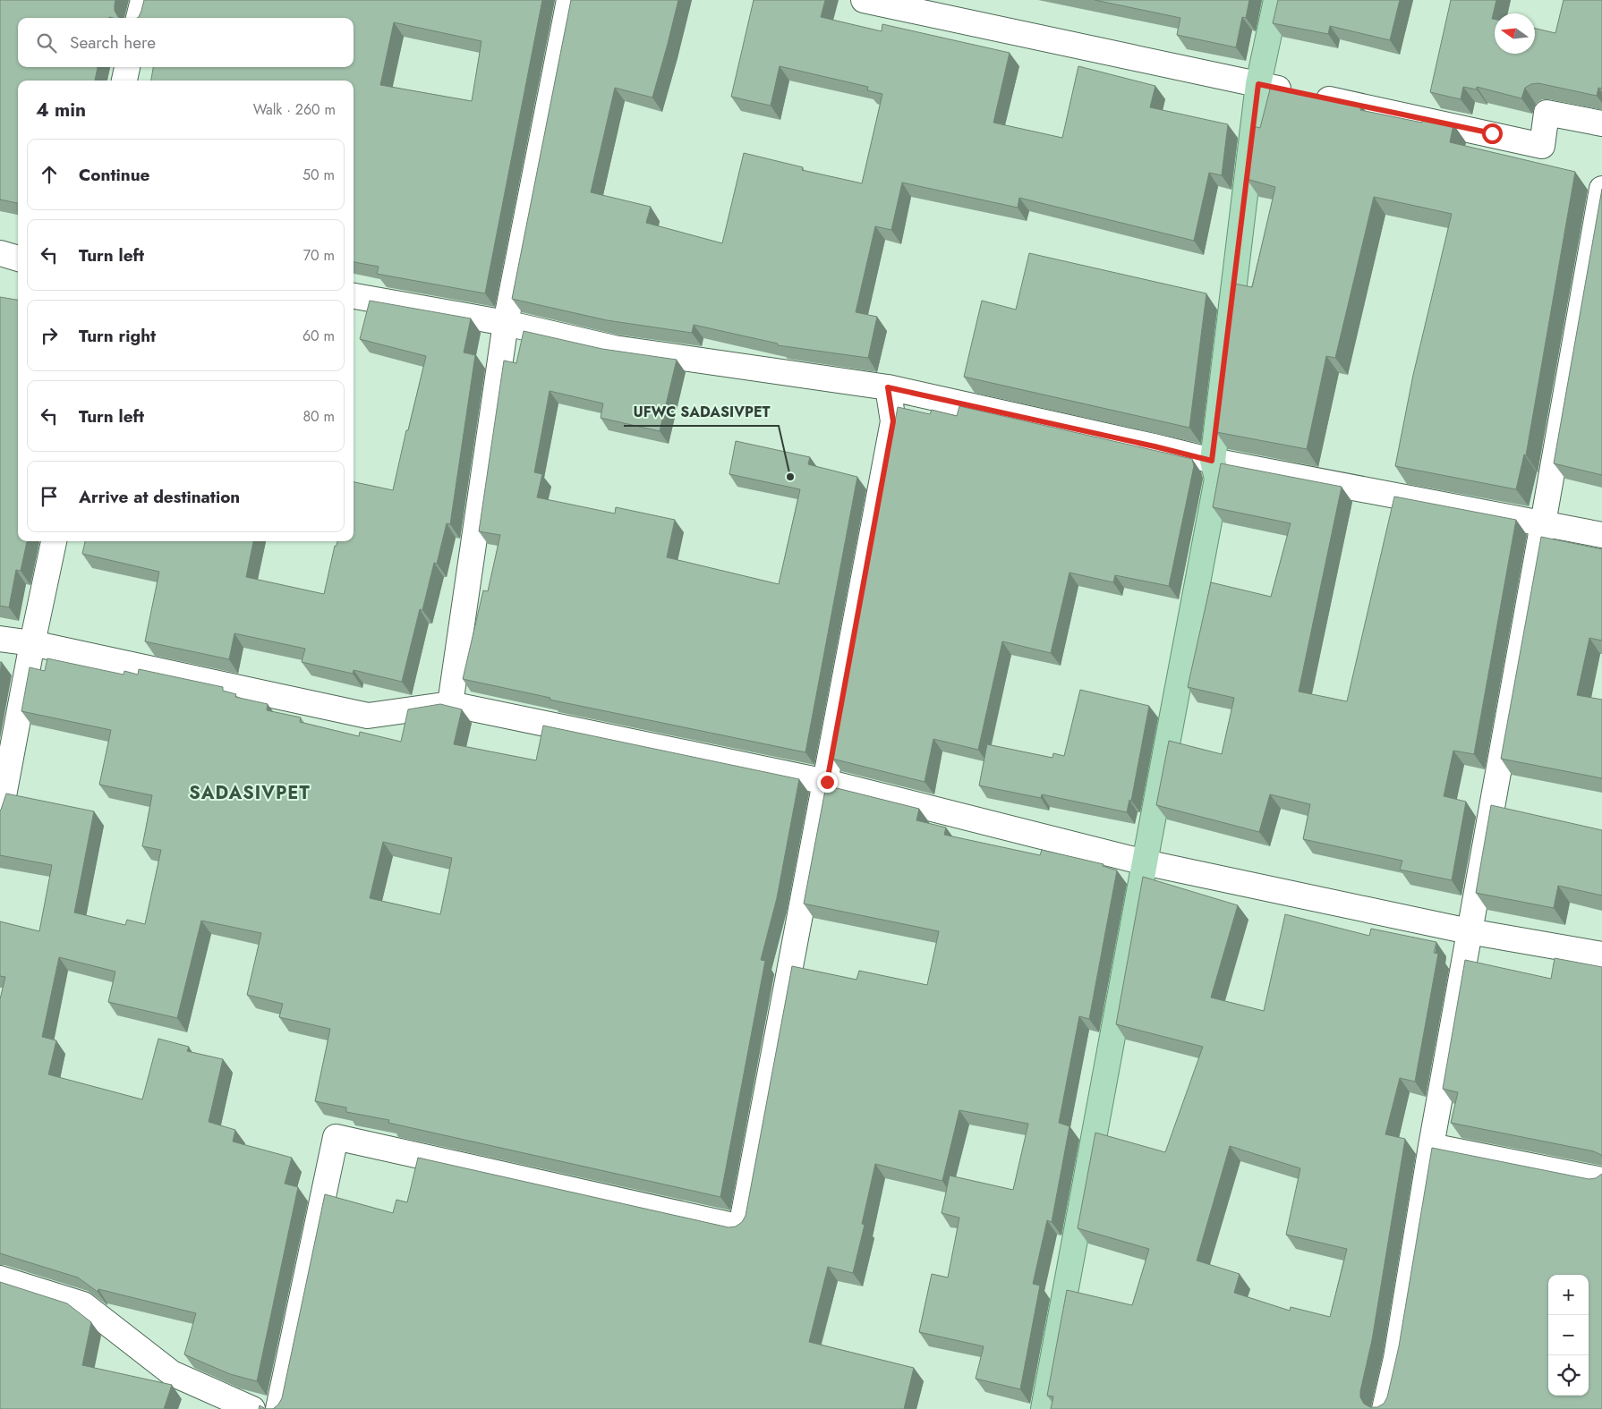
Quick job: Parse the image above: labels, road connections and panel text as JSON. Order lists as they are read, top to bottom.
{
  "districts": ["SADASIVPET"],
  "places": ["UFWC SADASIVPET"],
  "north": "left",
  "page": {
    "search": "Search here",
    "heading": ["4 min", "Walk · 260 m"],
    "list": [
      ["Continue", "50 m"],
      ["Turn left", "70 m"],
      ["Turn right", "60 m"],
      ["Turn left", "80 m"],
      "Arrive at destination"
    ],
    "map_buttons": ["+", "−"]
  }
}
